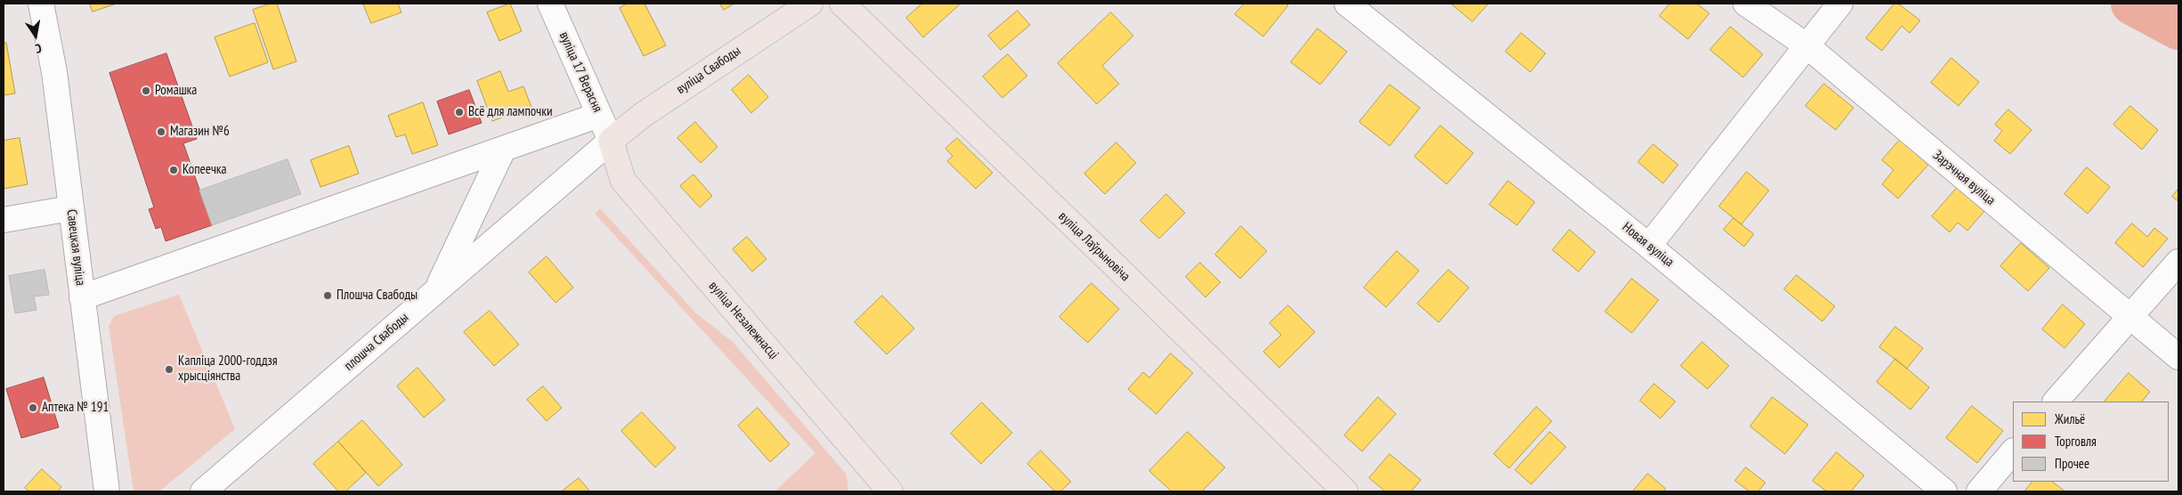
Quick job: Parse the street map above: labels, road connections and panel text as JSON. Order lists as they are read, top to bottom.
{
  "streets": {
    "main road": ["вуліца Свабоды", "вуліца Лаўрыновіча", "вуліца Незалежнасці"],
    "street": [
      "вуліца 17 Верасня",
      "Зарэчная вуліца",
      "Новая вуліца",
      "Савецкая вуліца",
      "плошча Свабоды"
    ]
  },
  "crossings": [
    ["вуліца Свабоды", "вуліца 17 Верасня"],
    ["вуліца Свабоды", "вуліца Незалежнасці"],
    ["вуліца Свабоды", "плошча Свабоды"],
    ["вуліца 17 Верасня", "вуліца Незалежнасці"],
    ["вуліца 17 Верасня", "плошча Свабоды"],
    ["вуліца Незалежнасці", "плошча Свабоды"]
  ],
  "places": [
    "Ромашка",
    "Всё для лампочки",
    "Магазин №6",
    "Копеечка",
    "Плошча Свабоды",
    "Капліца 2000-годдзя хрысціянства",
    "Аптека № 191"
  ],
  "legend": ["Жильё", "Торговля", "Прочее"],
  "north": "bottom"
}
